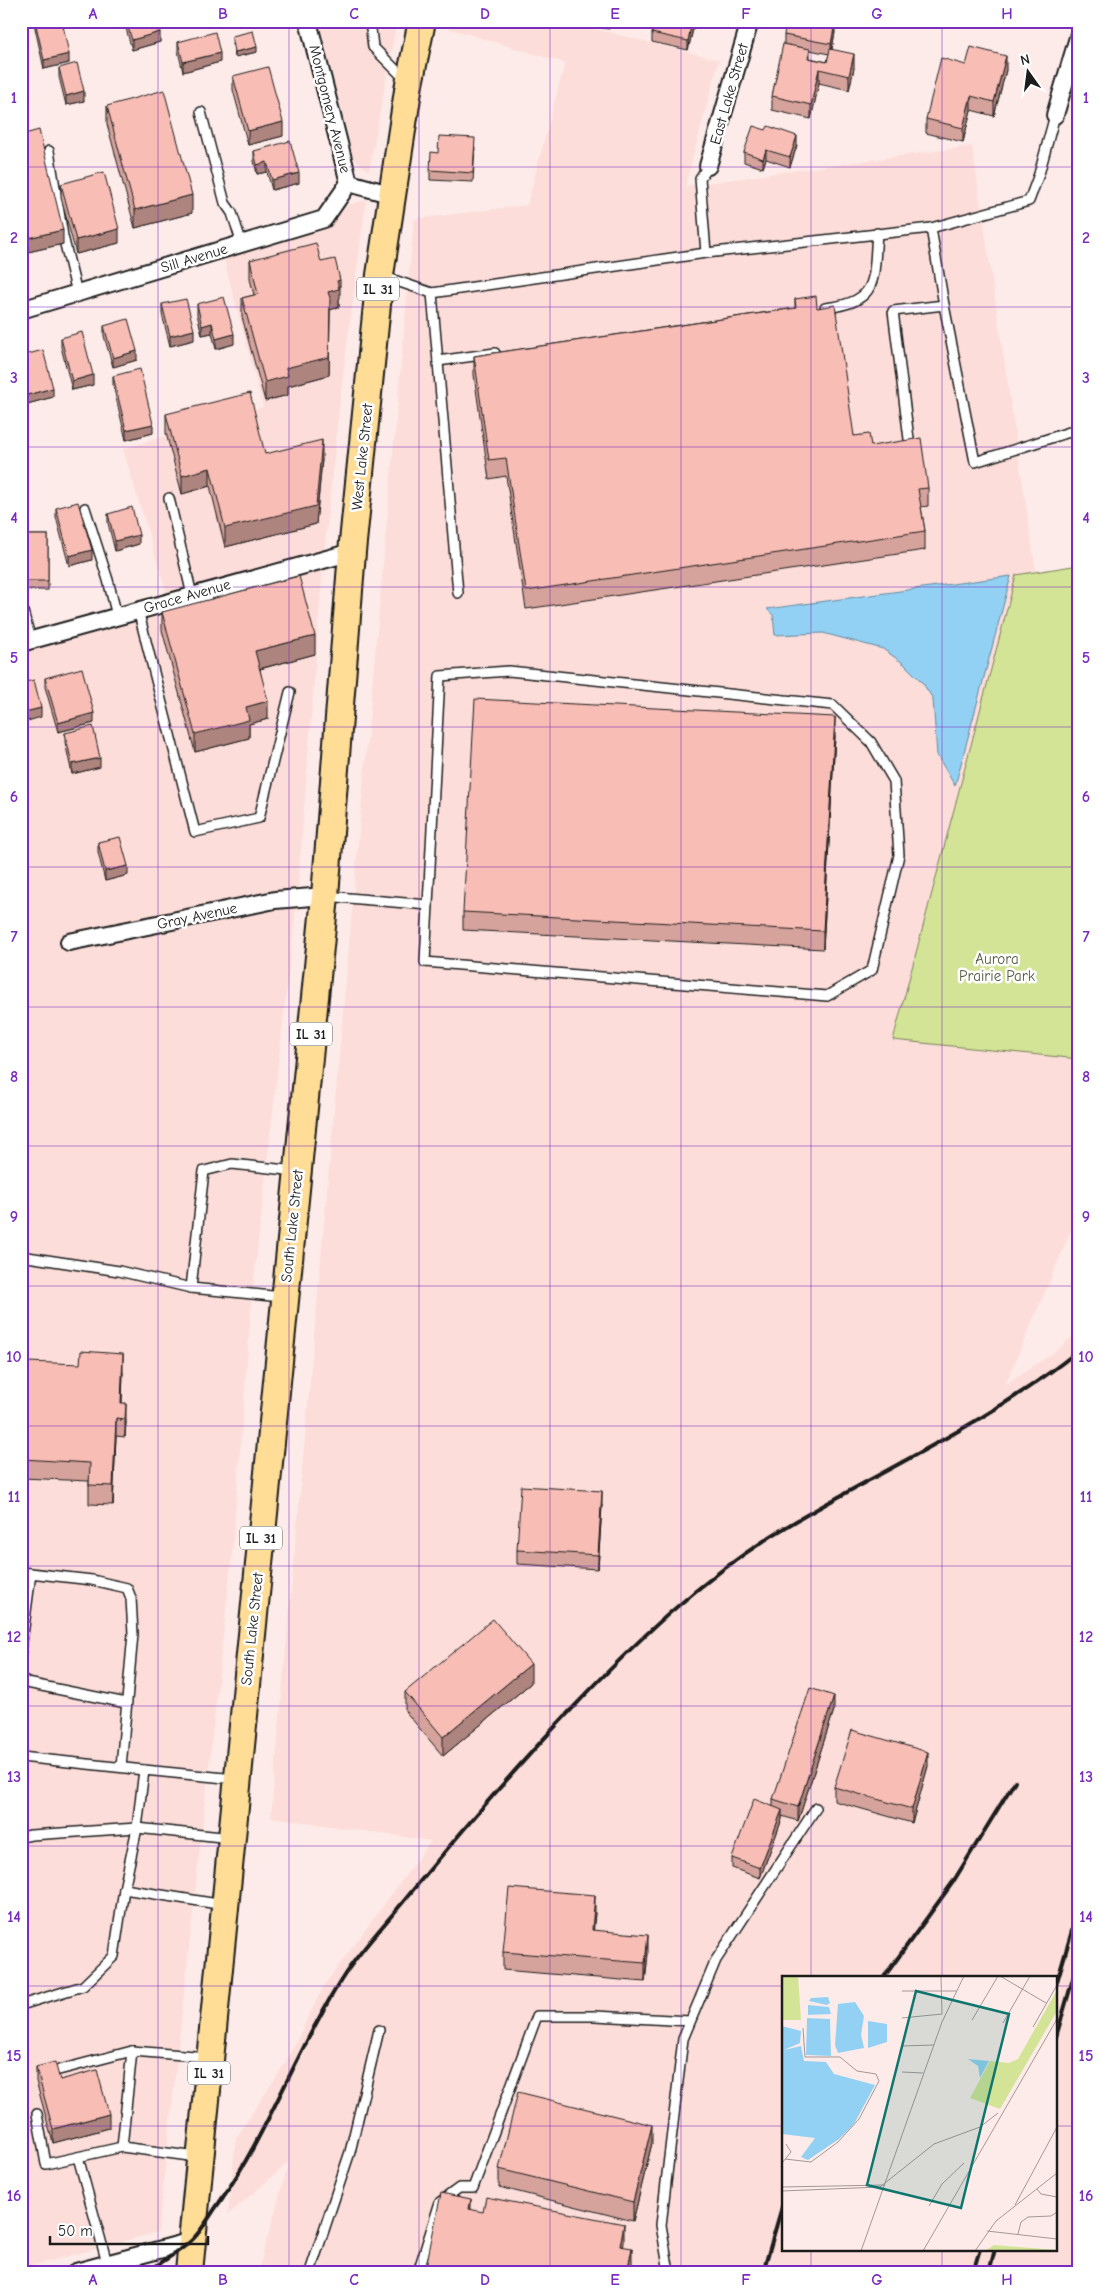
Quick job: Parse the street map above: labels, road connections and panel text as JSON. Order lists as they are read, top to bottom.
{
  "streets": {
    "main road": ["IL 31", "West Lake Street", "South Lake Street"],
    "street": [
      "East Lake Street",
      "Montgomery Avenue",
      "Sill Avenue",
      "Grace Avenue",
      "Gray Avenue"
    ]
  },
  "crossings": [
    ["Montgomery Avenue", "Sill Avenue"],
    ["Montgomery Avenue", "West Lake Street"],
    ["West Lake Street", "Grace Avenue"],
    ["West Lake Street", "Gray Avenue"],
    ["West Lake Street", "South Lake Street"],
    ["Gray Avenue", "South Lake Street"]
  ],
  "parks": ["Aurora Prairie Park"],
  "scale_bar": "50 m",
  "north": "top",
  "grid": {
    "columns": [
      "A",
      "B",
      "C",
      "D",
      "E",
      "F",
      "G",
      "H"
    ],
    "rows": [
      "1",
      "2",
      "3",
      "4",
      "5",
      "6",
      "7",
      "8",
      "9",
      "10",
      "11",
      "12",
      "13",
      "14",
      "15",
      "16"
    ]
  }
}
